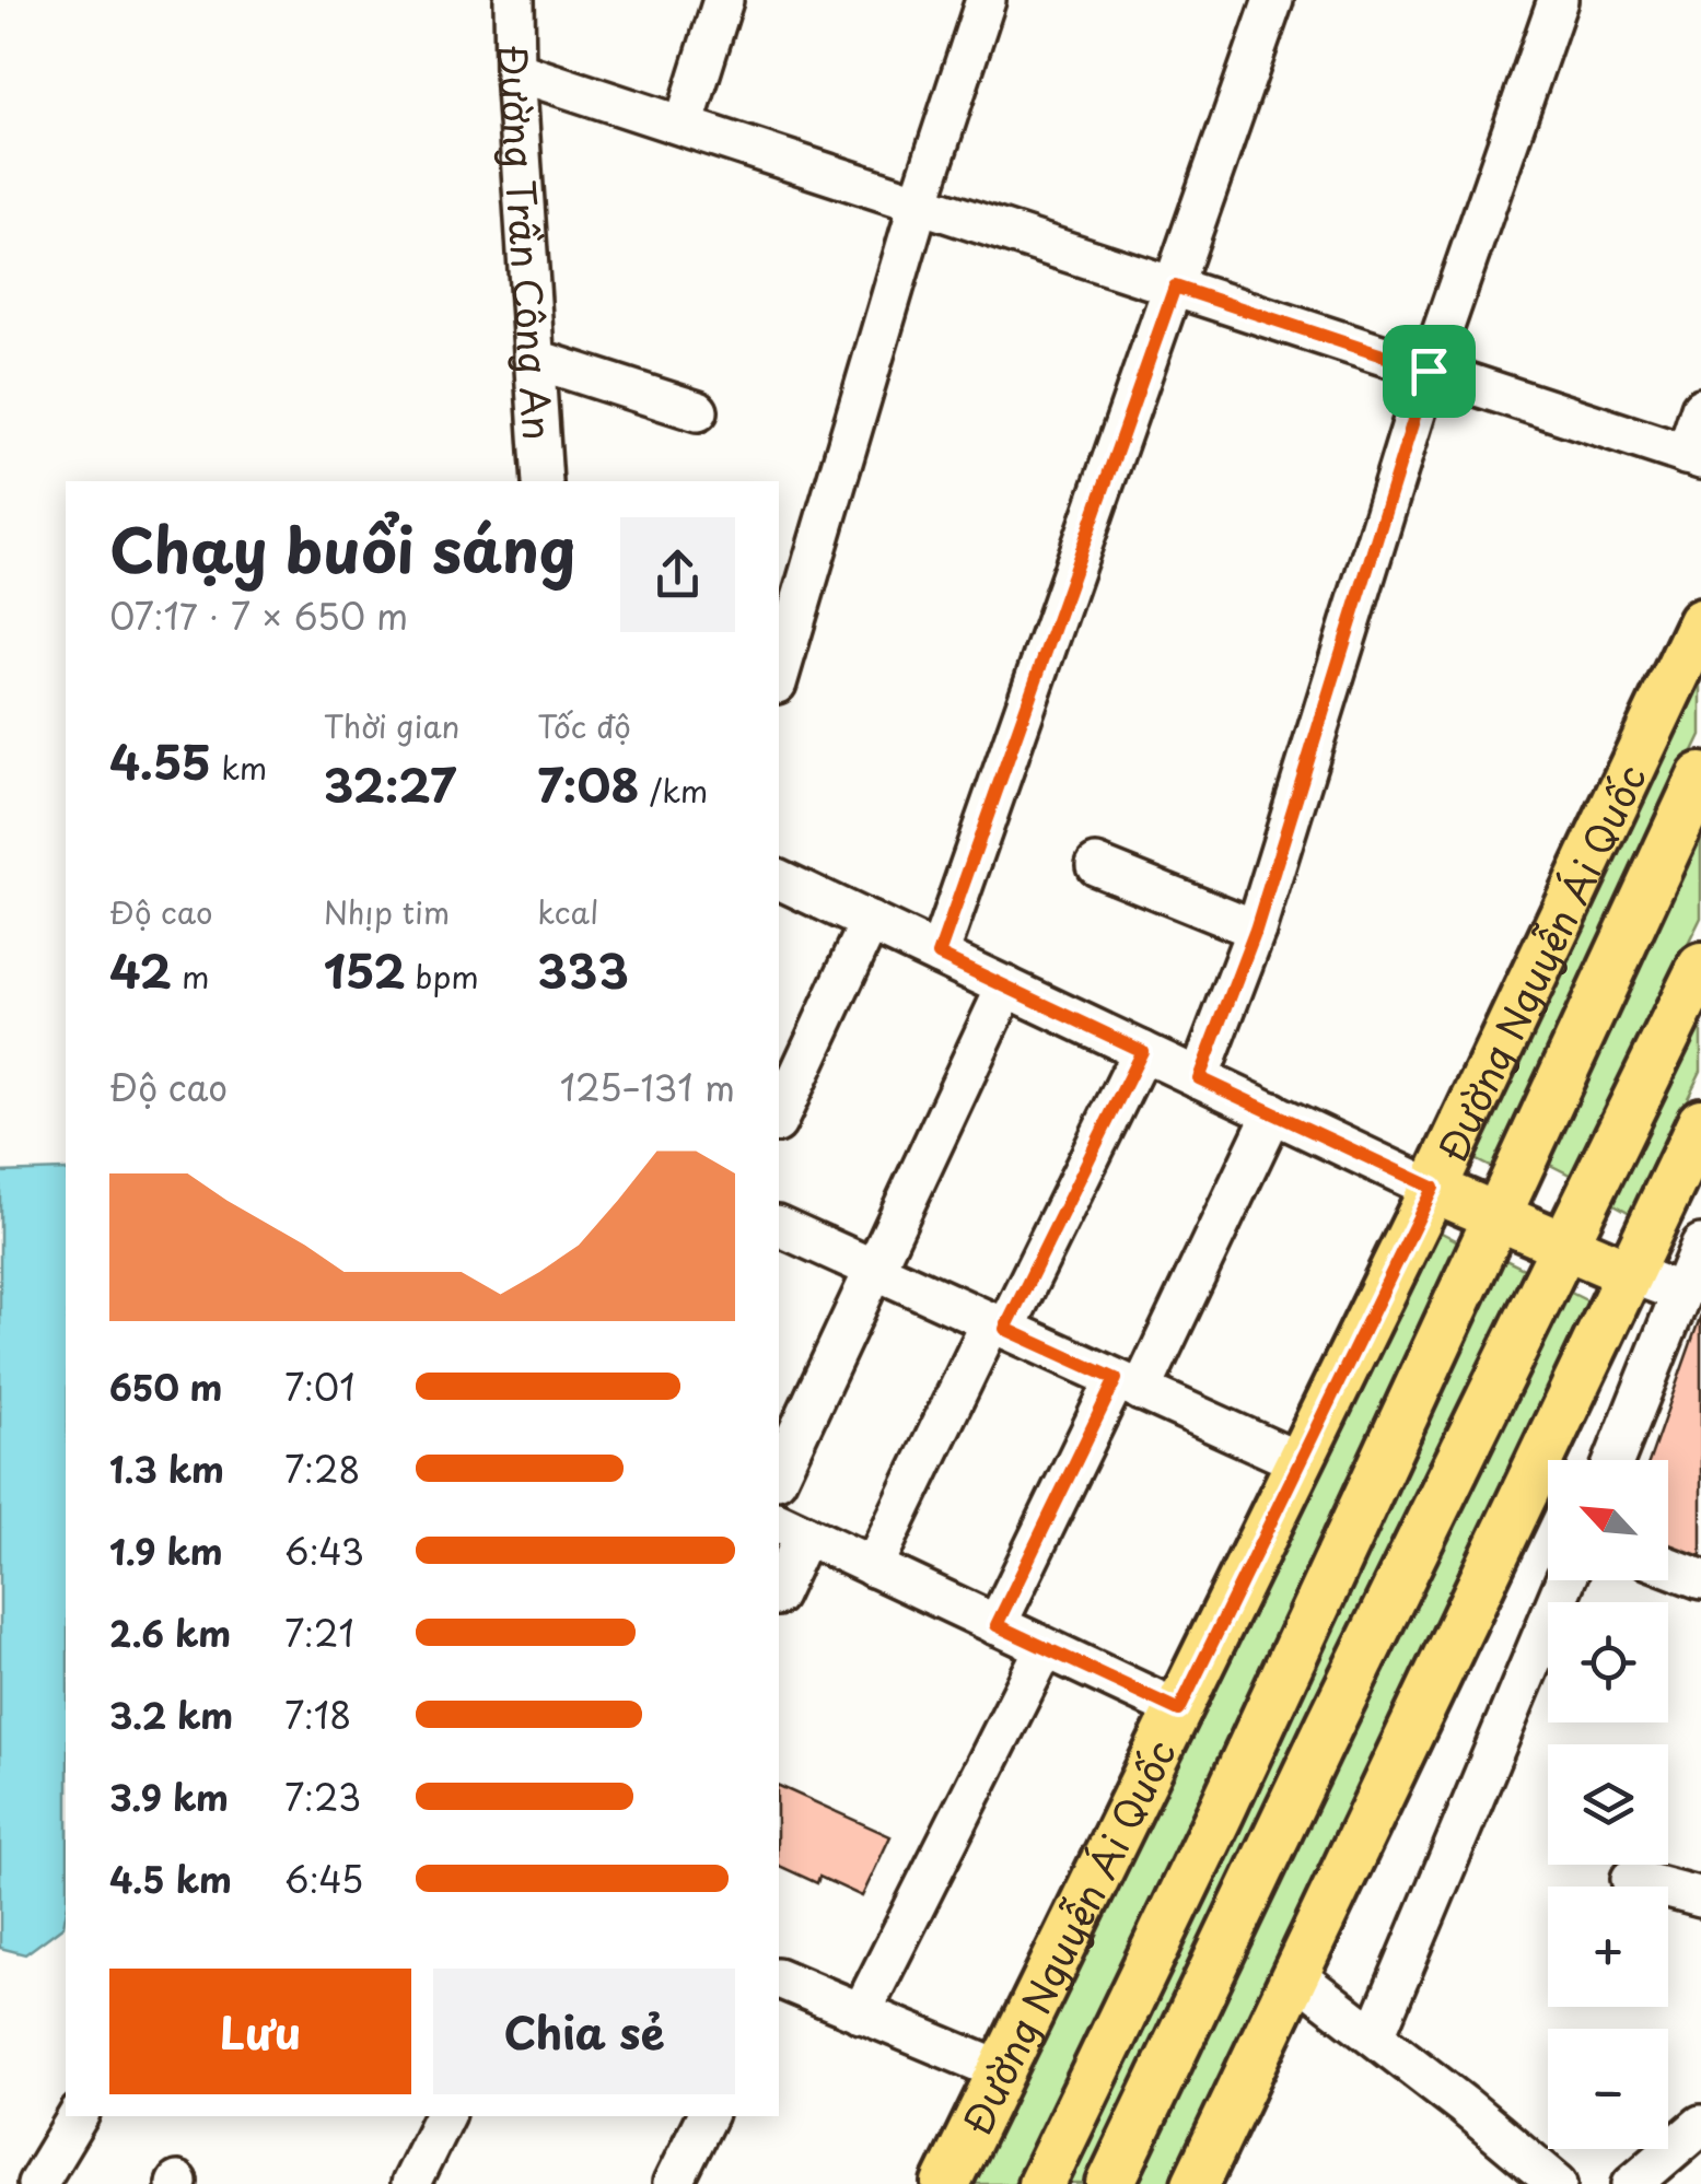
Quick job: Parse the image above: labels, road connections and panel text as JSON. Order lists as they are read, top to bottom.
{
  "streets": {
    "main road": ["Đường Nguyễn Ái Quốc"],
    "street": ["Đường Trần Công An"]
  },
  "north": "top left",
  "page": {
    "heading": ["Chạy buổi sáng", "07:17 · 7 × 650 m"],
    "stats": [
      ["4.55 km"],
      ["Thời gian", "32:27"],
      ["Tốc độ", "7:08 /km"],
      ["Độ cao", "42 m"],
      ["Nhịp tim", "152 bpm"],
      ["kcal", "333"]
    ],
    "chart": ["Độ cao", "125–131 m"],
    "list": [
      {
        "name": "650 m",
        "note": "7:01"
      },
      {
        "name": "1.3 km",
        "note": "7:28"
      },
      {
        "name": "1.9 km",
        "note": "6:43"
      },
      {
        "name": "2.6 km",
        "note": "7:21"
      },
      {
        "name": "3.2 km",
        "note": "7:18"
      },
      {
        "name": "3.9 km",
        "note": "7:23"
      },
      {
        "name": "4.5 km",
        "note": "6:45"
      }
    ],
    "map_buttons": ["+", "−"],
    "buttons": ["Lưu", "Chia sẻ"]
  }
}
